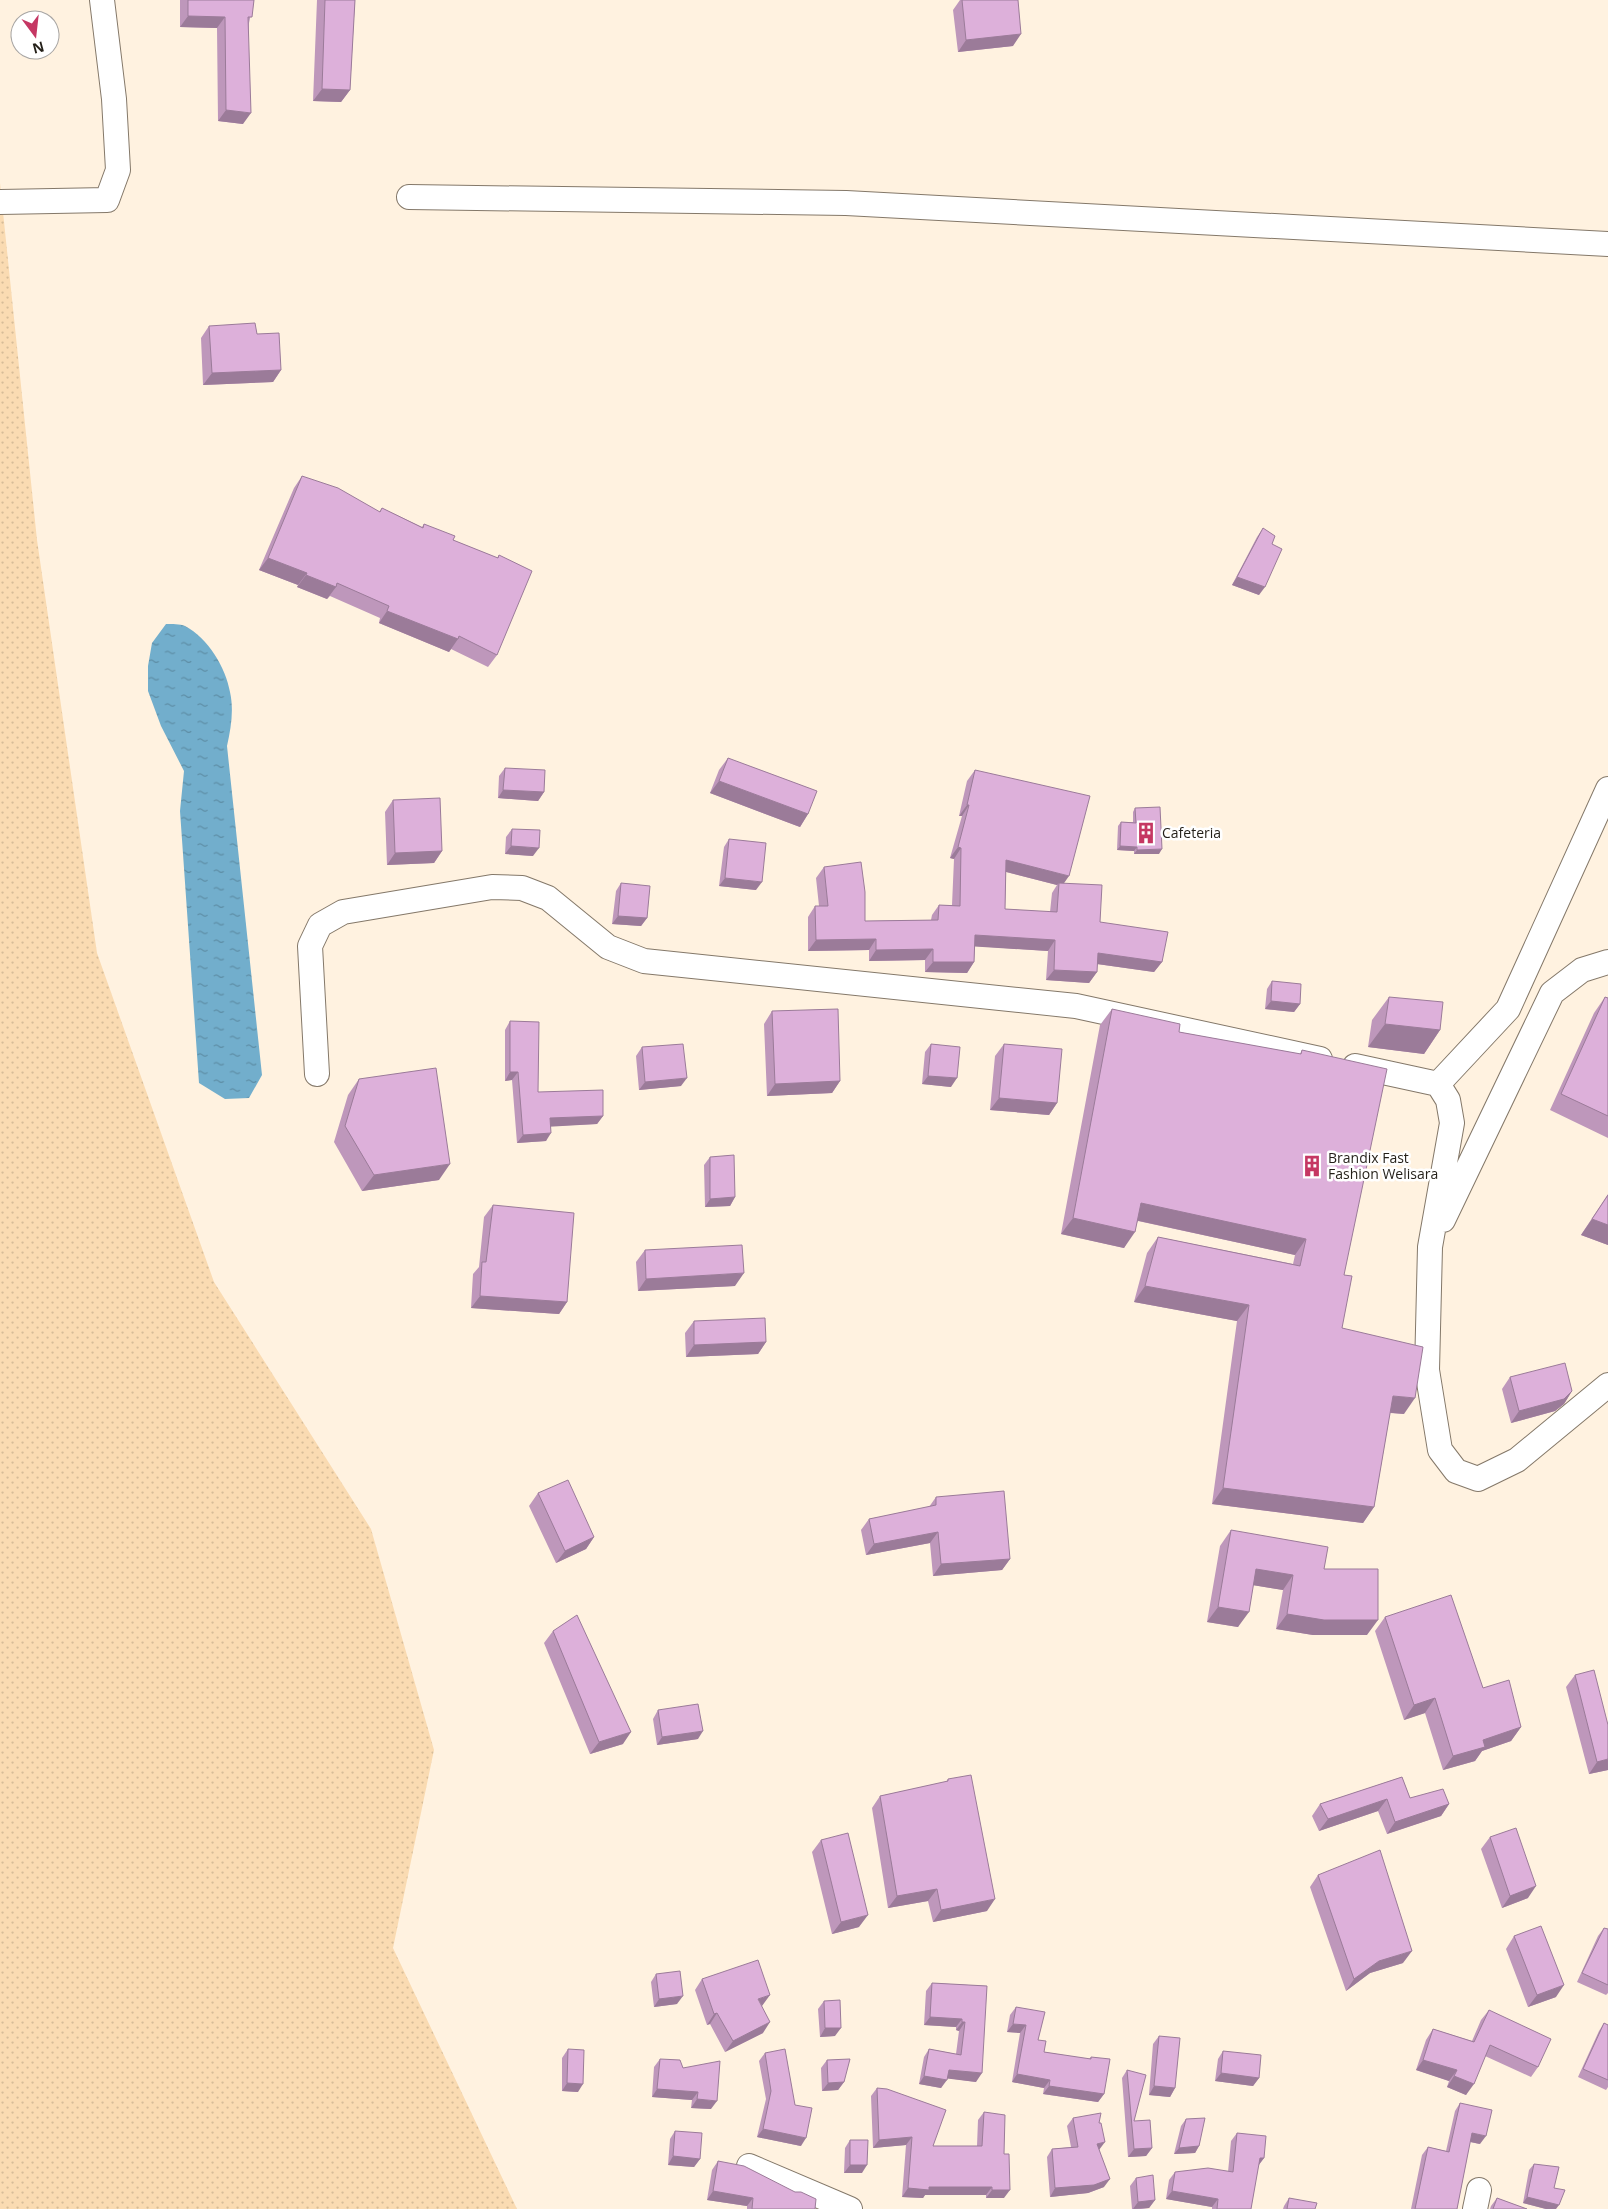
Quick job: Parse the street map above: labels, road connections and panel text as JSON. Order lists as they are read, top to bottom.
{
  "places": {
    "building": ["Cafeteria", "Brandix Fast Fashion Welisara"]
  },
  "north": "bottom"
}
